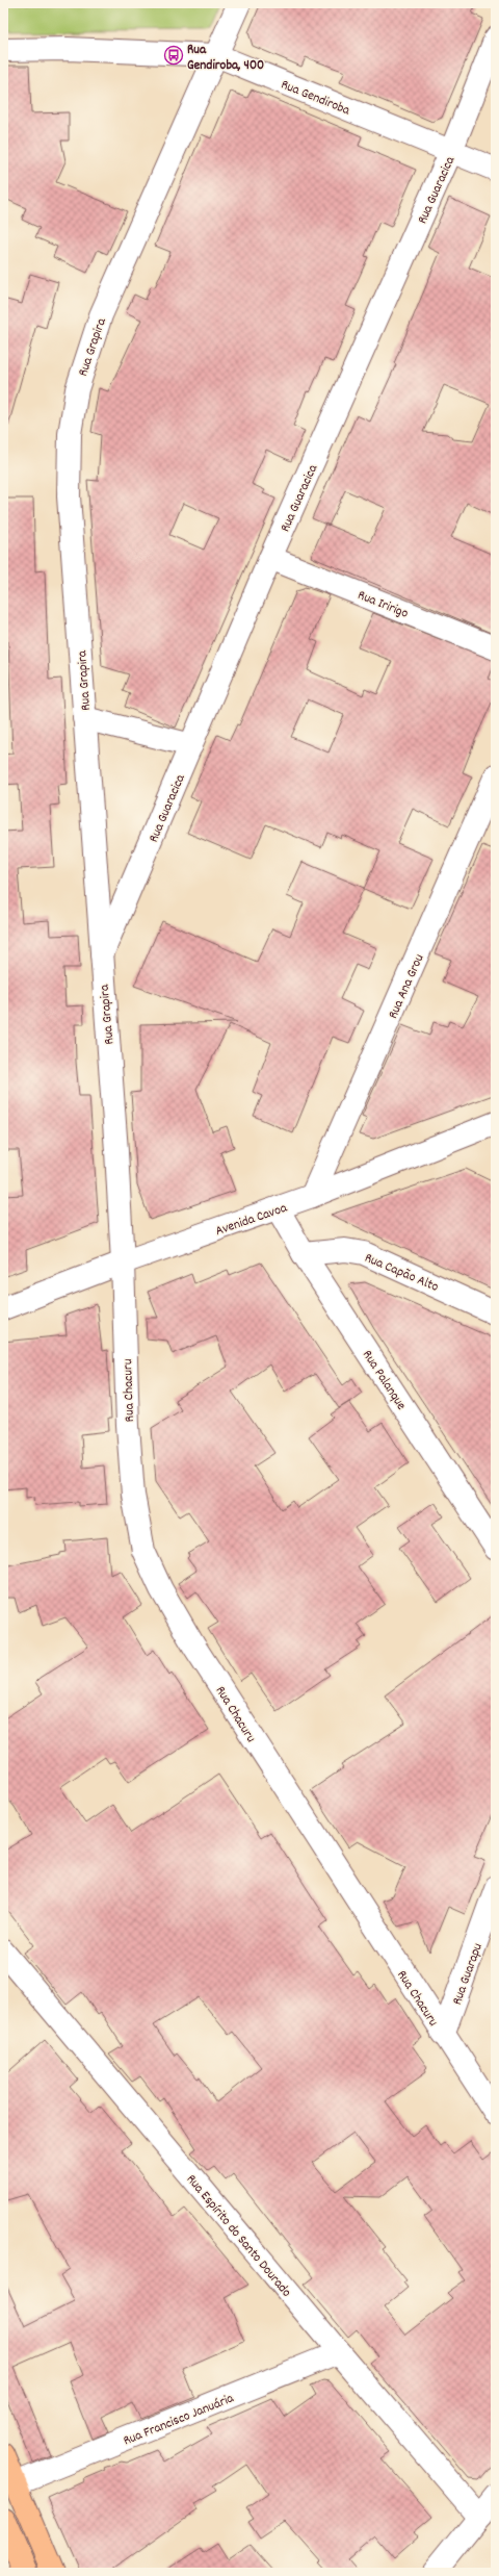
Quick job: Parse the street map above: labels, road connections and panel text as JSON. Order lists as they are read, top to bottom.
{
  "streets": {
    "street": [
      "Rua Gendiroba",
      "Rua Guaracica",
      "Rua Grapira",
      "Rua Iririgo",
      "Rua Ana Grou",
      "Avenida Cavoa",
      "Rua Capão Alto",
      "Rua Palanque",
      "Rua Chacuru",
      "Rua Guarapu",
      "Rua Espírito do Santo Dourado",
      "Rua Francisco Januária"
    ]
  },
  "crossings": [
    ["Rua Gendiroba", "Rua Guaracica"],
    ["Rua Gendiroba", "Rua Grapira"],
    ["Rua Guaracica", "Rua Grapira"],
    ["Rua Guaracica", "Rua Iririgo"],
    ["Rua Grapira", "Avenida Cavoa"],
    ["Rua Grapira", "Rua Chacuru"],
    ["Rua Ana Grou", "Avenida Cavoa"],
    ["Avenida Cavoa", "Rua Palanque"],
    ["Avenida Cavoa", "Rua Chacuru"],
    ["Rua Capão Alto", "Rua Palanque"],
    ["Rua Chacuru", "Rua Guarapu"],
    ["Rua Espírito do Santo Dourado", "Rua Francisco Januária"]
  ],
  "places": {
    "bus stop": ["Rua Gendiroba, 400"]
  }
}
